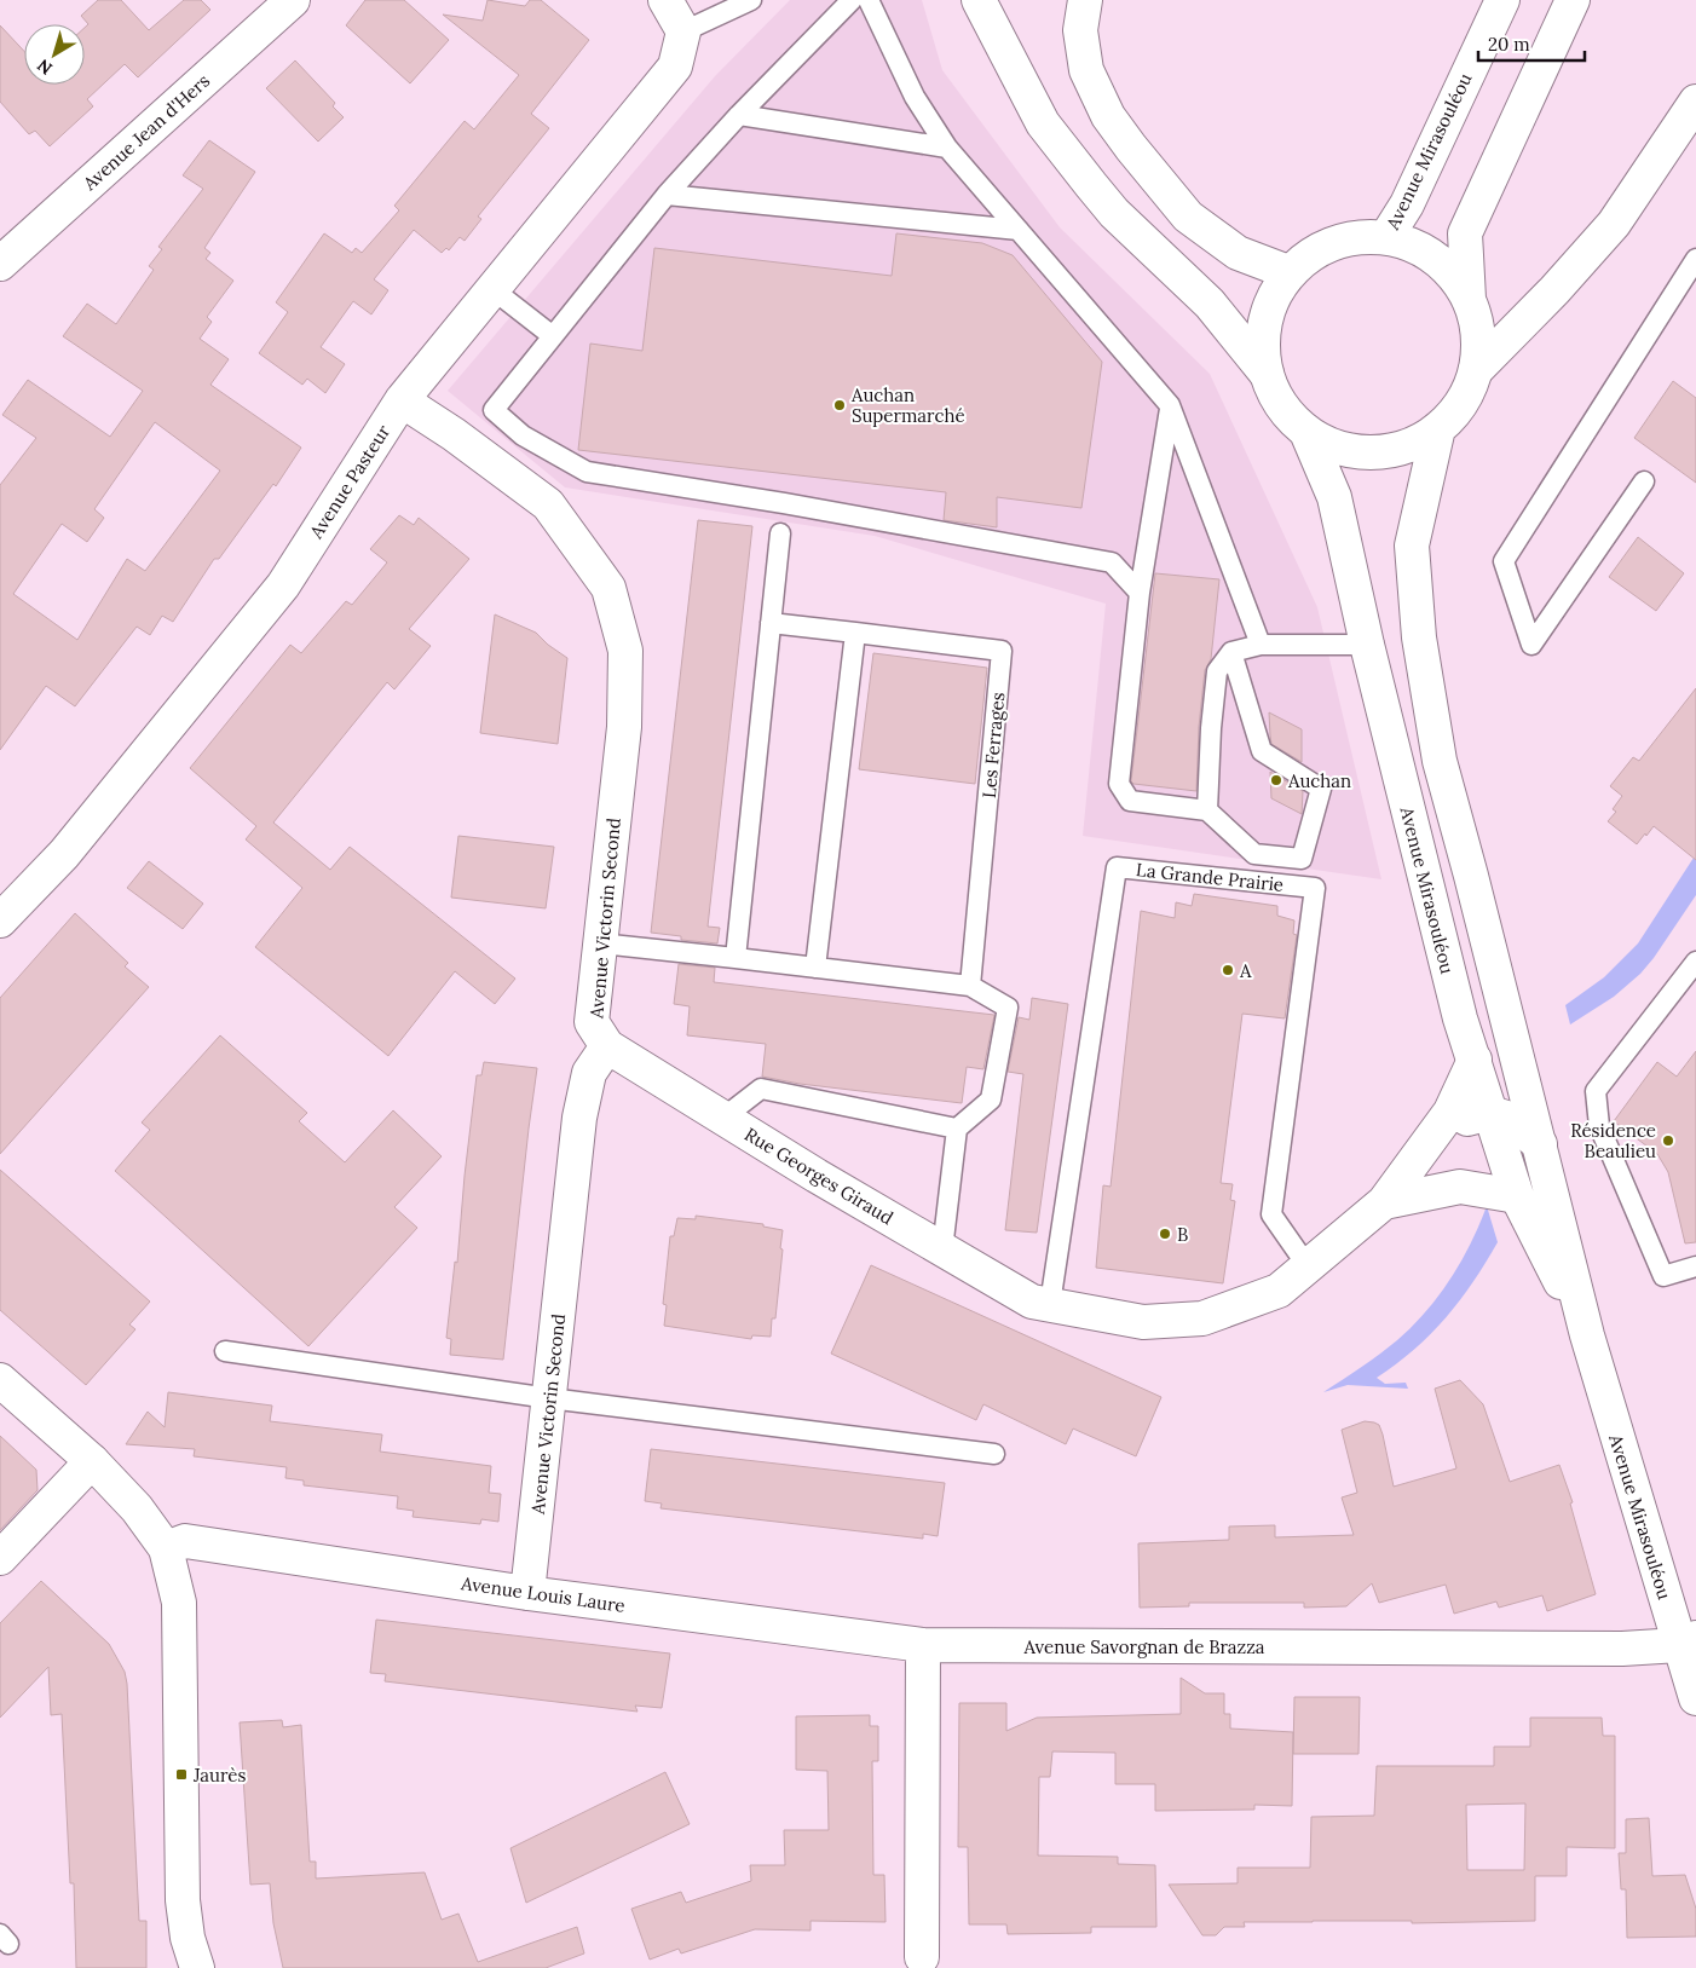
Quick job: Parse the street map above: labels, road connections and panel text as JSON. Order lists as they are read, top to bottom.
{
  "streets": {
    "main road": [
      "Avenue Jean d'Hers",
      "Avenue Mirasouléou",
      "Avenue Pasteur",
      "Avenue Victorin Second",
      "Rue Georges Giraud",
      "Avenue Louis Laure",
      "Avenue Savorgnan de Brazza"
    ],
    "lane": ["Les Ferrages", "La Grande Prairie"]
  },
  "crossings": [
    ["Avenue Mirasouléou", "Rue Georges Giraud"],
    ["Avenue Mirasouléou", "Avenue Savorgnan de Brazza"],
    ["Avenue Pasteur", "Avenue Victorin Second"],
    ["La Grande Prairie", "Rue Georges Giraud"],
    ["Avenue Victorin Second", "Rue Georges Giraud"],
    ["Avenue Victorin Second", "Avenue Louis Laure"],
    ["Avenue Louis Laure", "Avenue Savorgnan de Brazza"]
  ],
  "places": {
    "other": [
      "Auchan Supermarché",
      "Auchan",
      "A",
      "Résidence Beaulieu",
      "B"
    ],
    "transit": ["Jaurès"]
  },
  "scale_bar": "20 m",
  "north": "bottom left"
}
